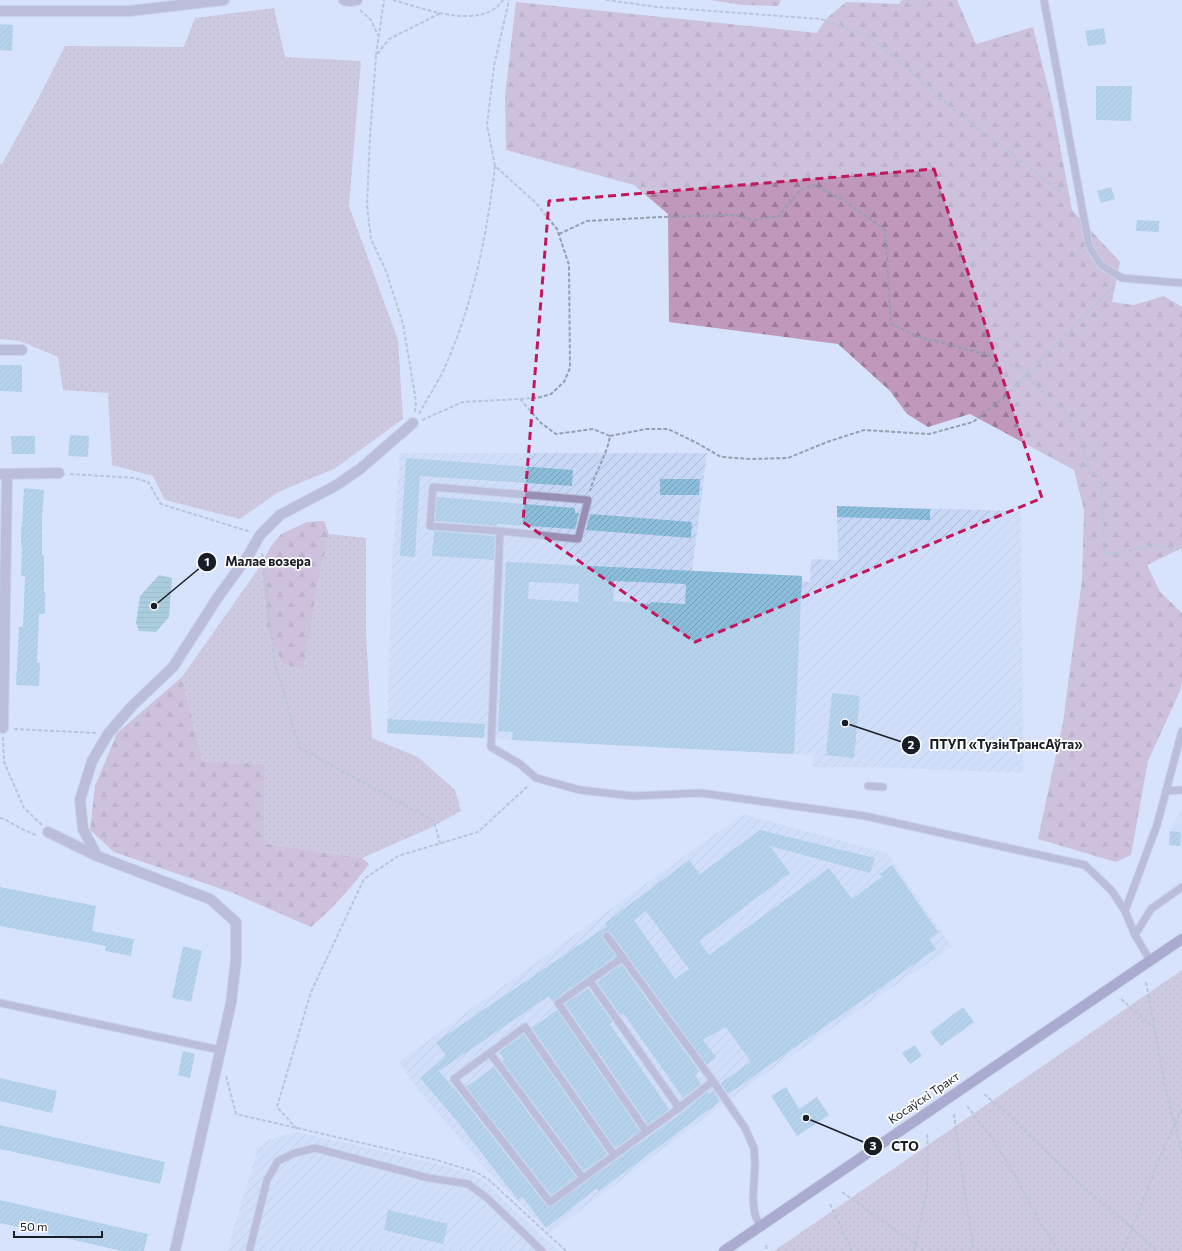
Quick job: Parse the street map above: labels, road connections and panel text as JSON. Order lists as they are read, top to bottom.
{
  "streets": {
    "main road": ["Косаўскі Тракт"]
  },
  "places": ["Малае возера", "ПТУП «ТузінТрансАўта»", "СТО"],
  "scale_bar": "50 m"
}
